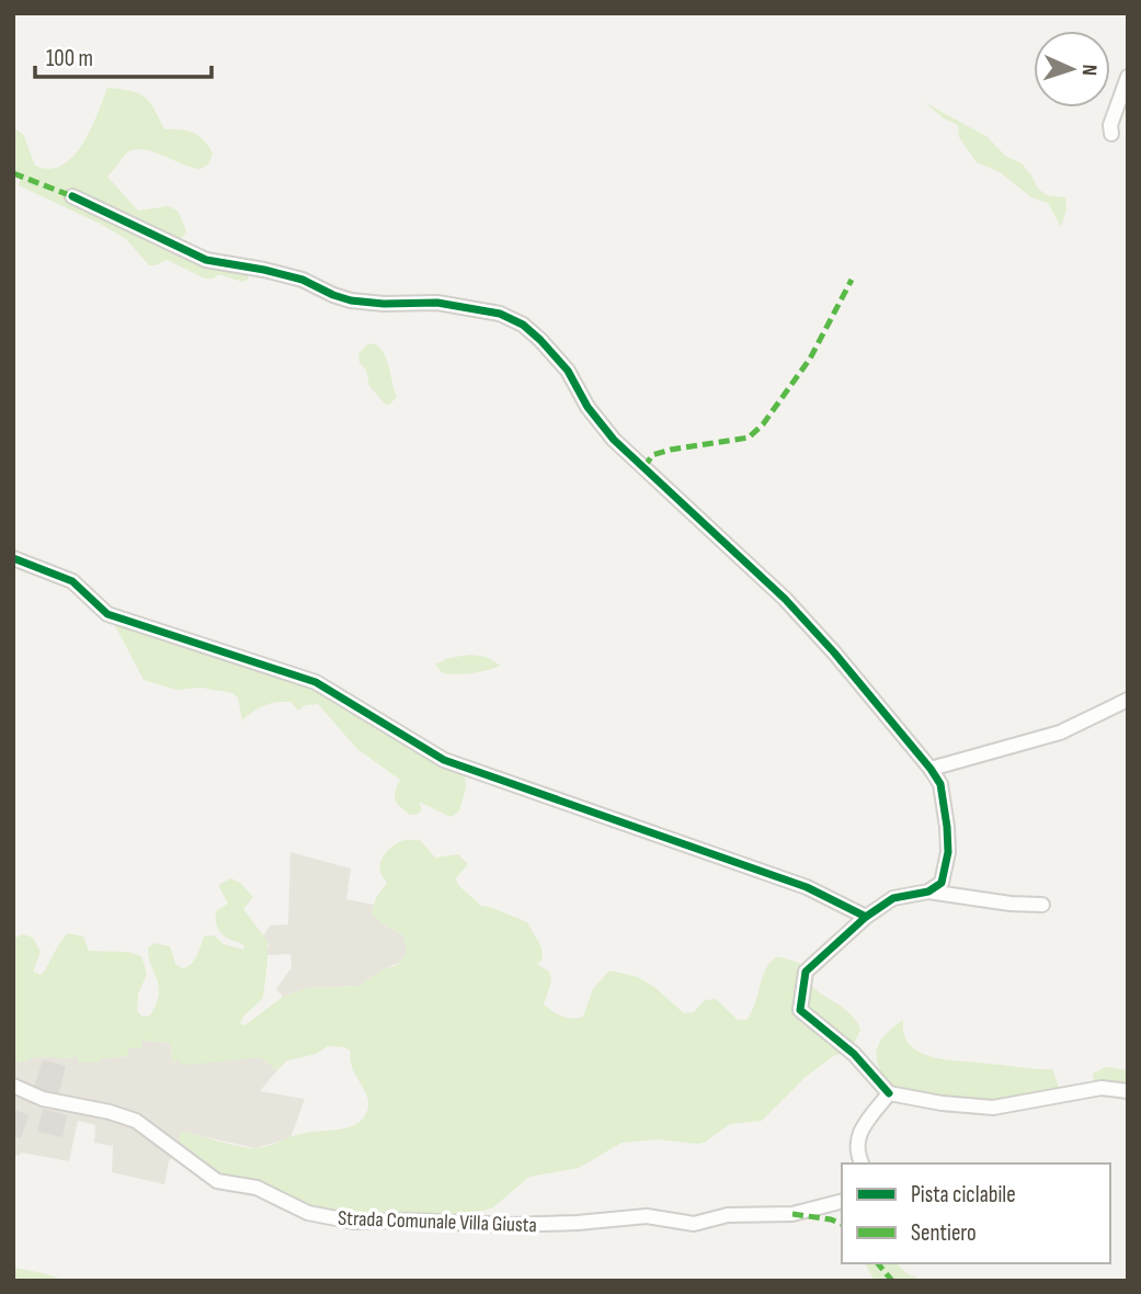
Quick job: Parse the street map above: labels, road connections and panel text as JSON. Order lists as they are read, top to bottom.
{
  "streets": {
    "street": ["Strada Comunale Villa Giusta"]
  },
  "legend": ["Pista ciclabile", "Sentiero"],
  "scale_bar": "100 m",
  "north": "right"
}
